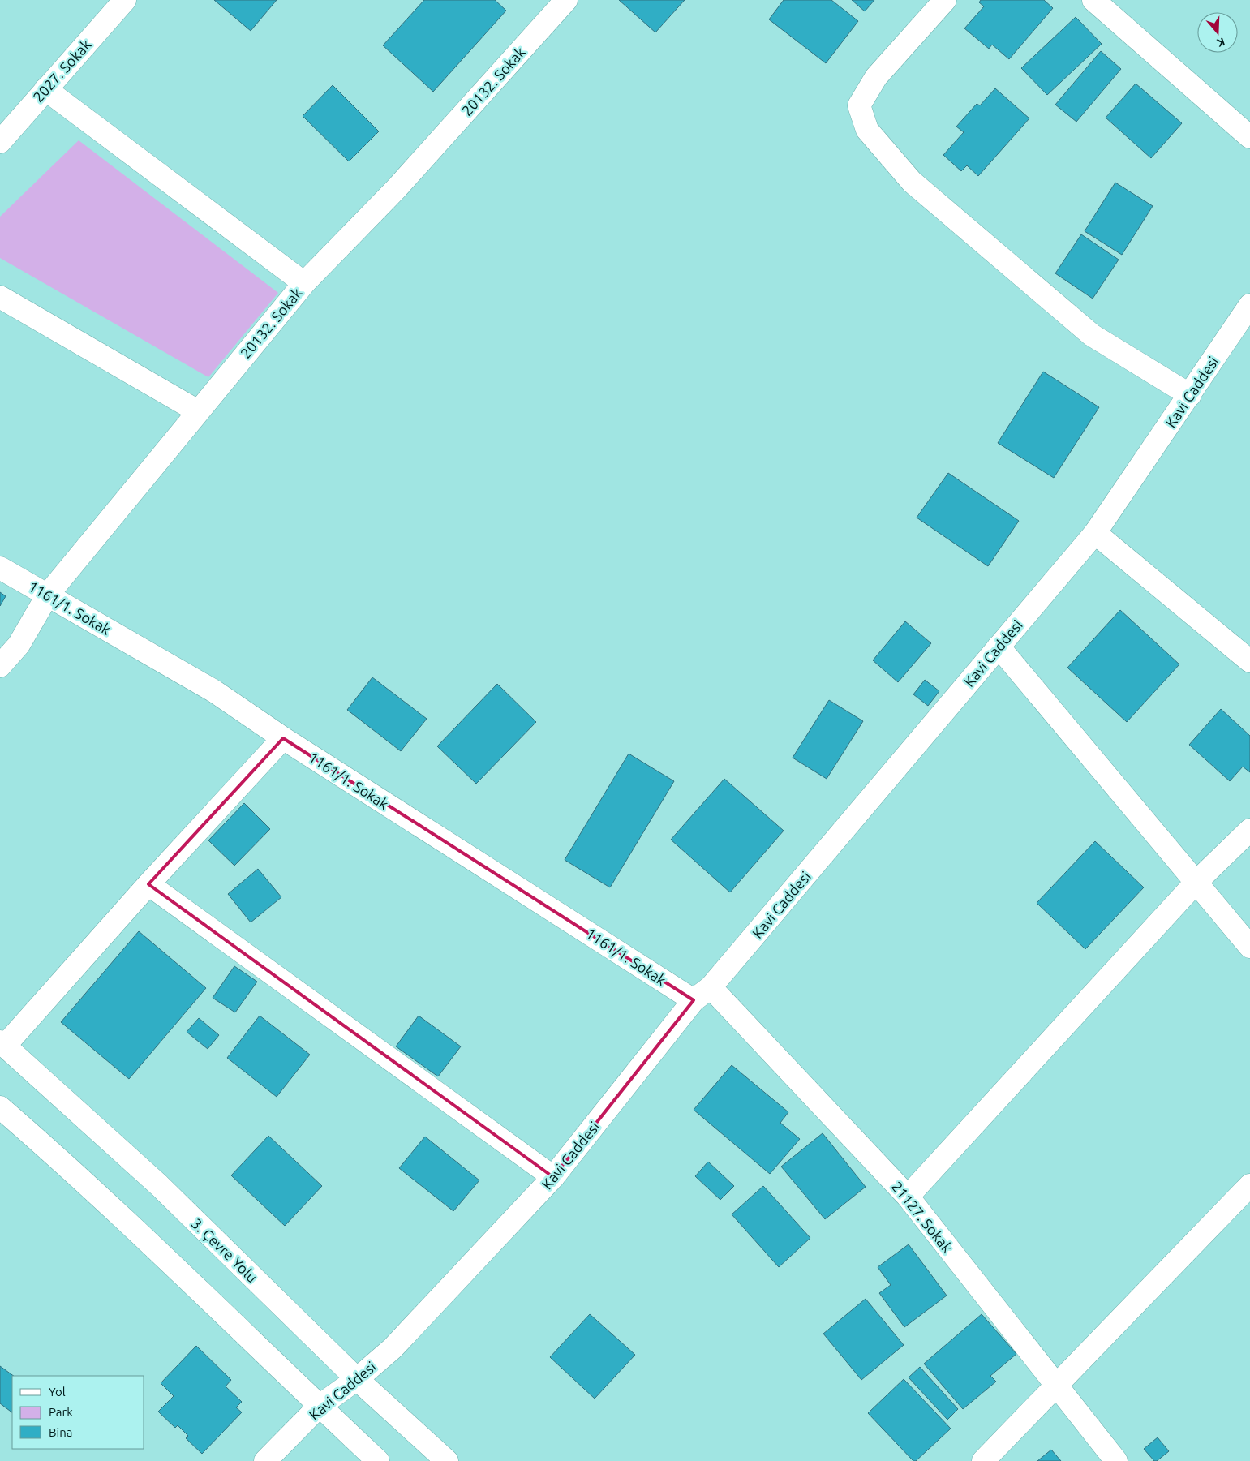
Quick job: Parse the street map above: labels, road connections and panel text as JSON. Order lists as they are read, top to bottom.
{
  "streets": {
    "street": [
      "2027. Sokak",
      "20132. Sokak",
      "Kavi Caddesi",
      "1161/1. Sokak",
      "21127. Sokak",
      "3. Çevre Yolu"
    ]
  },
  "crossings": [
    ["20132. Sokak", "1161/1. Sokak"],
    ["Kavi Caddesi", "1161/1. Sokak"],
    ["Kavi Caddesi", "21127. Sokak"],
    ["Kavi Caddesi", "3. Çevre Yolu"],
    ["1161/1. Sokak", "21127. Sokak"]
  ],
  "legend": ["Yol", "Park", "Bina"],
  "north": "bottom"
}
